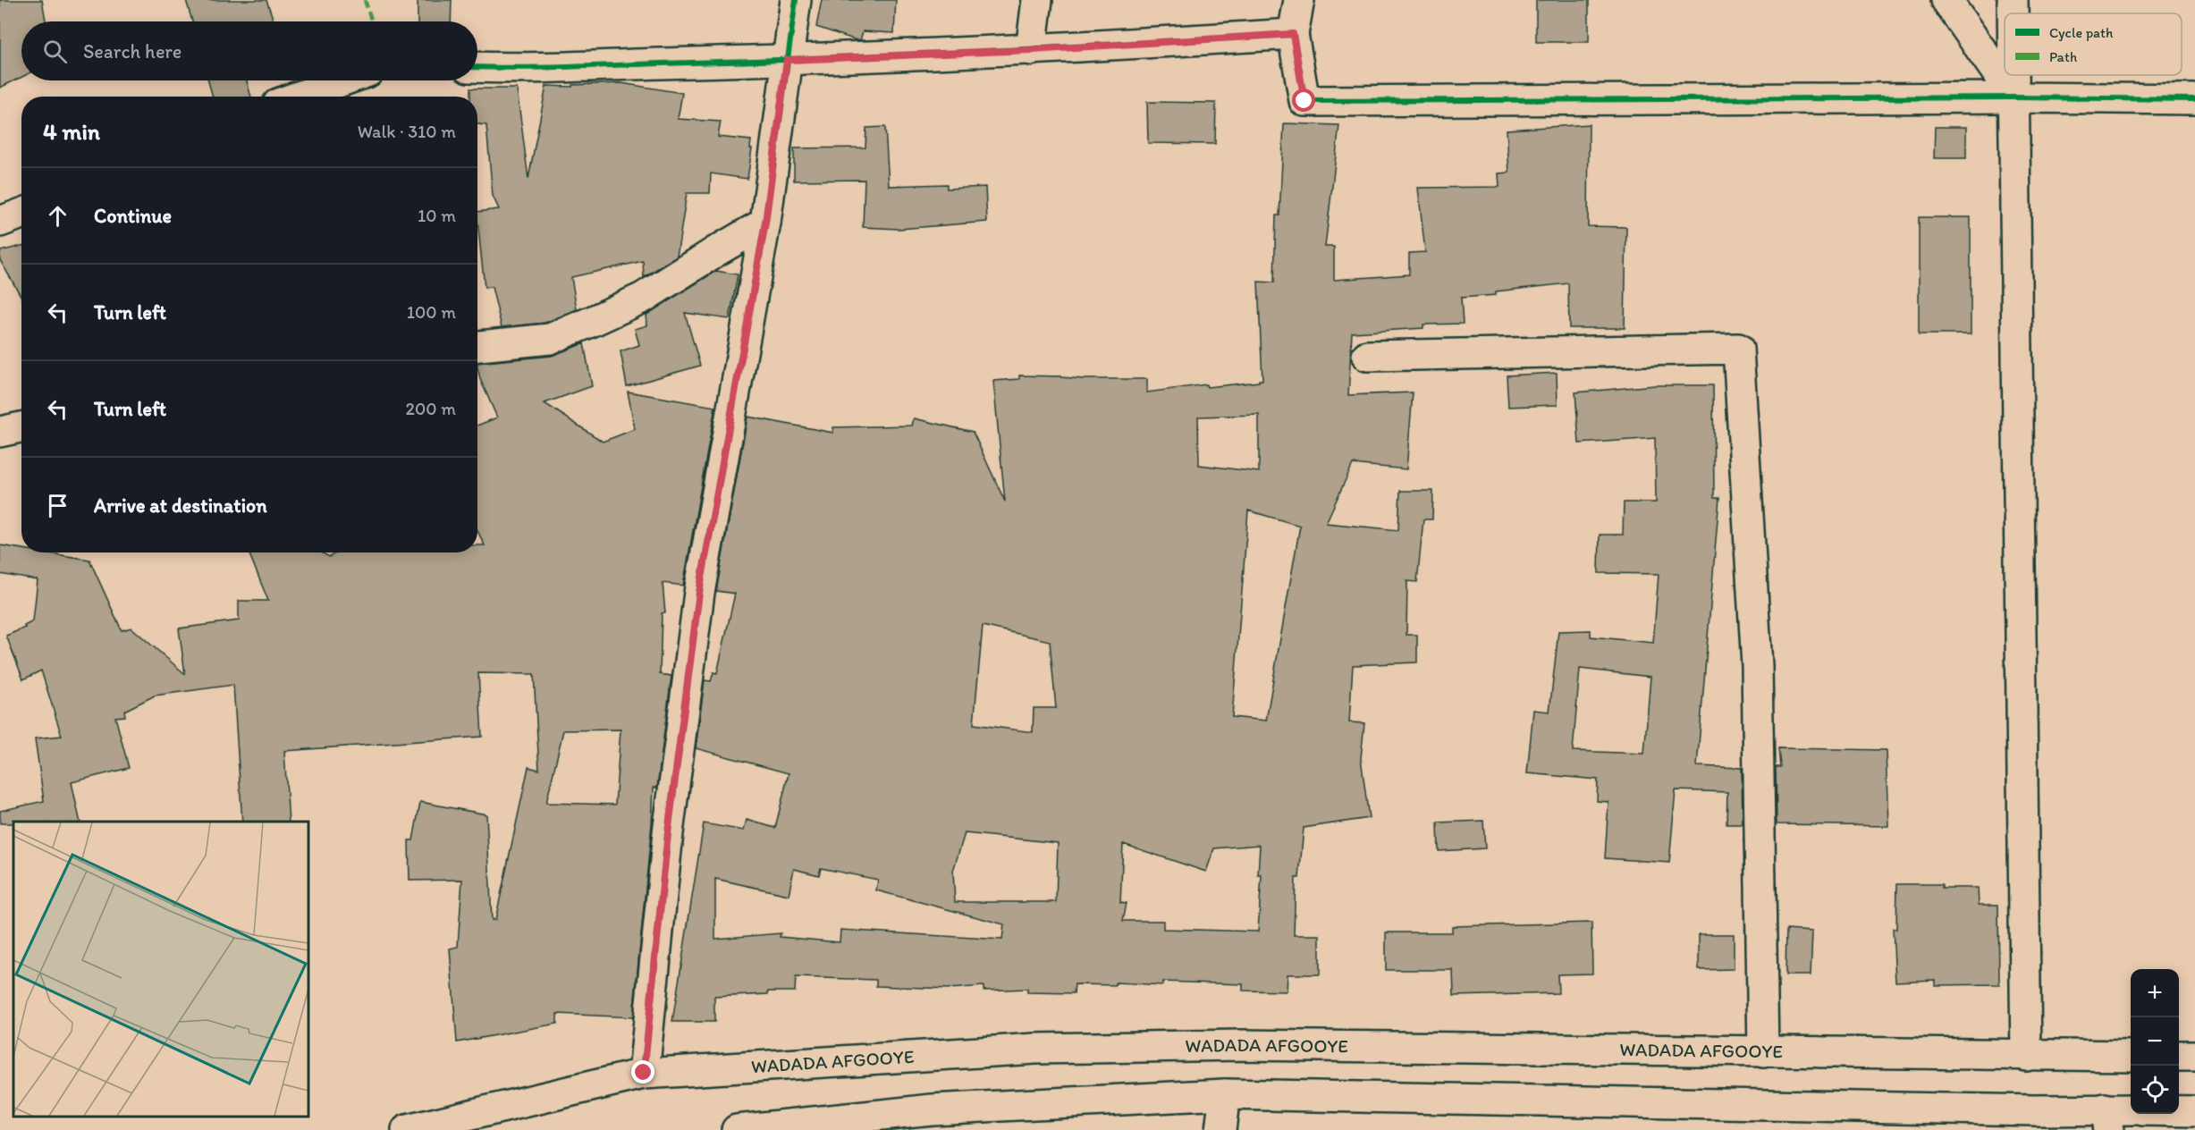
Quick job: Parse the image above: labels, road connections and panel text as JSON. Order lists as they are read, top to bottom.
{
  "streets": {
    "main road": ["WADADA AFGOOYE"]
  },
  "legend": ["Cycle path", "Path"],
  "page": {
    "search": "Search here",
    "heading": ["4 min", "Walk · 310 m"],
    "list": [
      ["Continue", "10 m"],
      ["Turn left", "100 m"],
      ["Turn left", "200 m"],
      "Arrive at destination"
    ],
    "map_buttons": ["+", "−"]
  }
}
